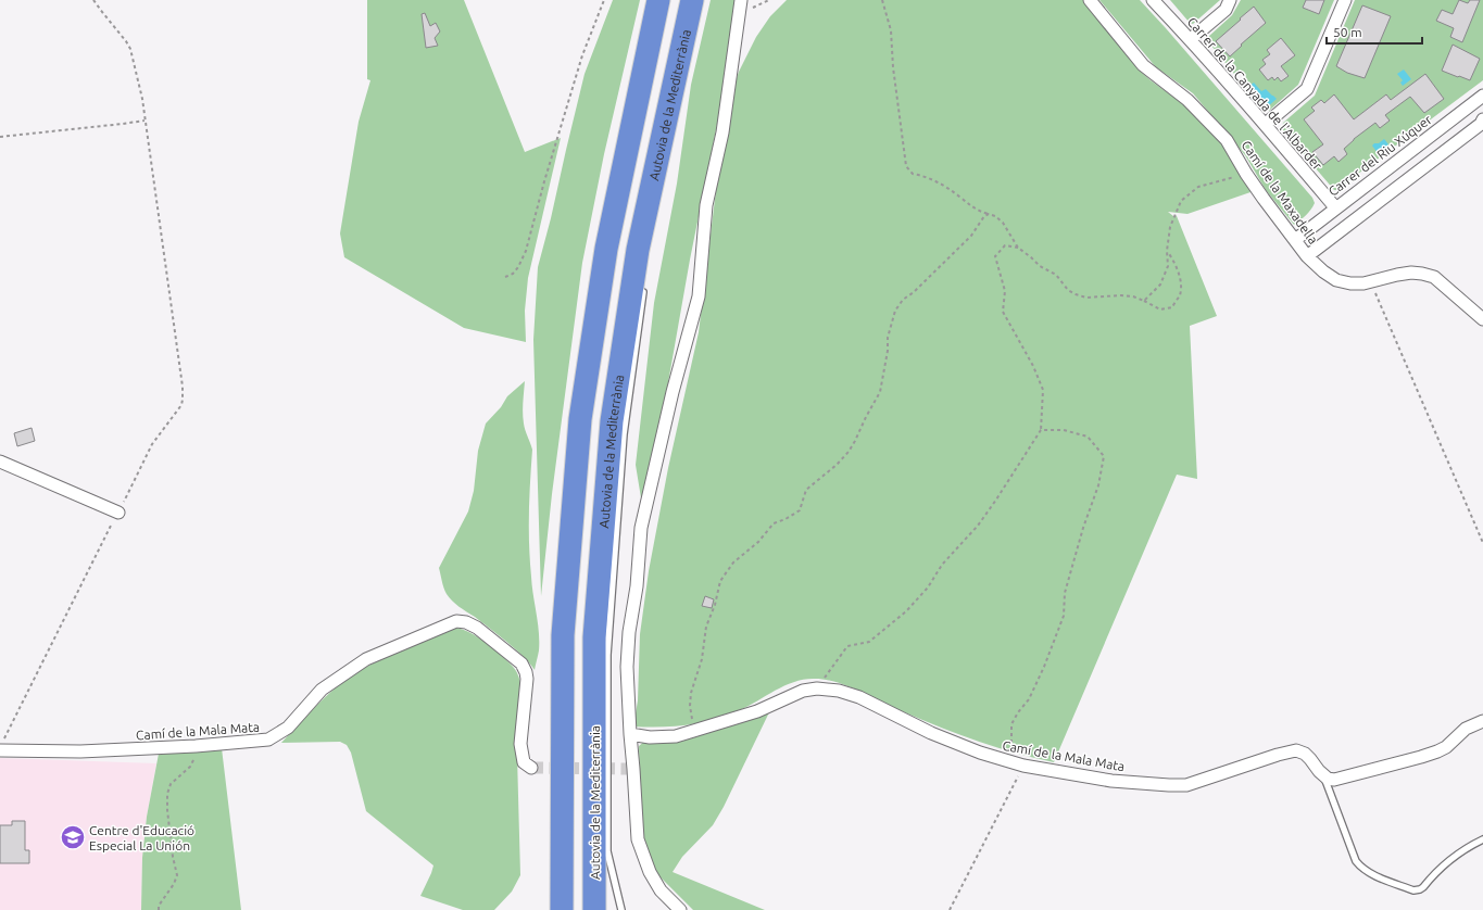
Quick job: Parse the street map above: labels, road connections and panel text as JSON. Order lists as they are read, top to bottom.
{
  "streets": {
    "highway": ["Autovia de la Mediterrània"],
    "street": [
      "Carrer de la Canyada de l'Albarder",
      "Carrer del Riu Xúquer",
      "Camí de la Maxadella",
      "Camí de la Mala Mata"
    ]
  },
  "crossings": [
    ["Carrer de la Canyada de l'Albarder", "Carrer del Riu Xúquer"],
    ["Carrer del Riu Xúquer", "Camí de la Maxadella"]
  ],
  "places": {
    "school or university": ["Centre d'Educació Especial La Unión"]
  },
  "scale_bar": "50 m"
}
